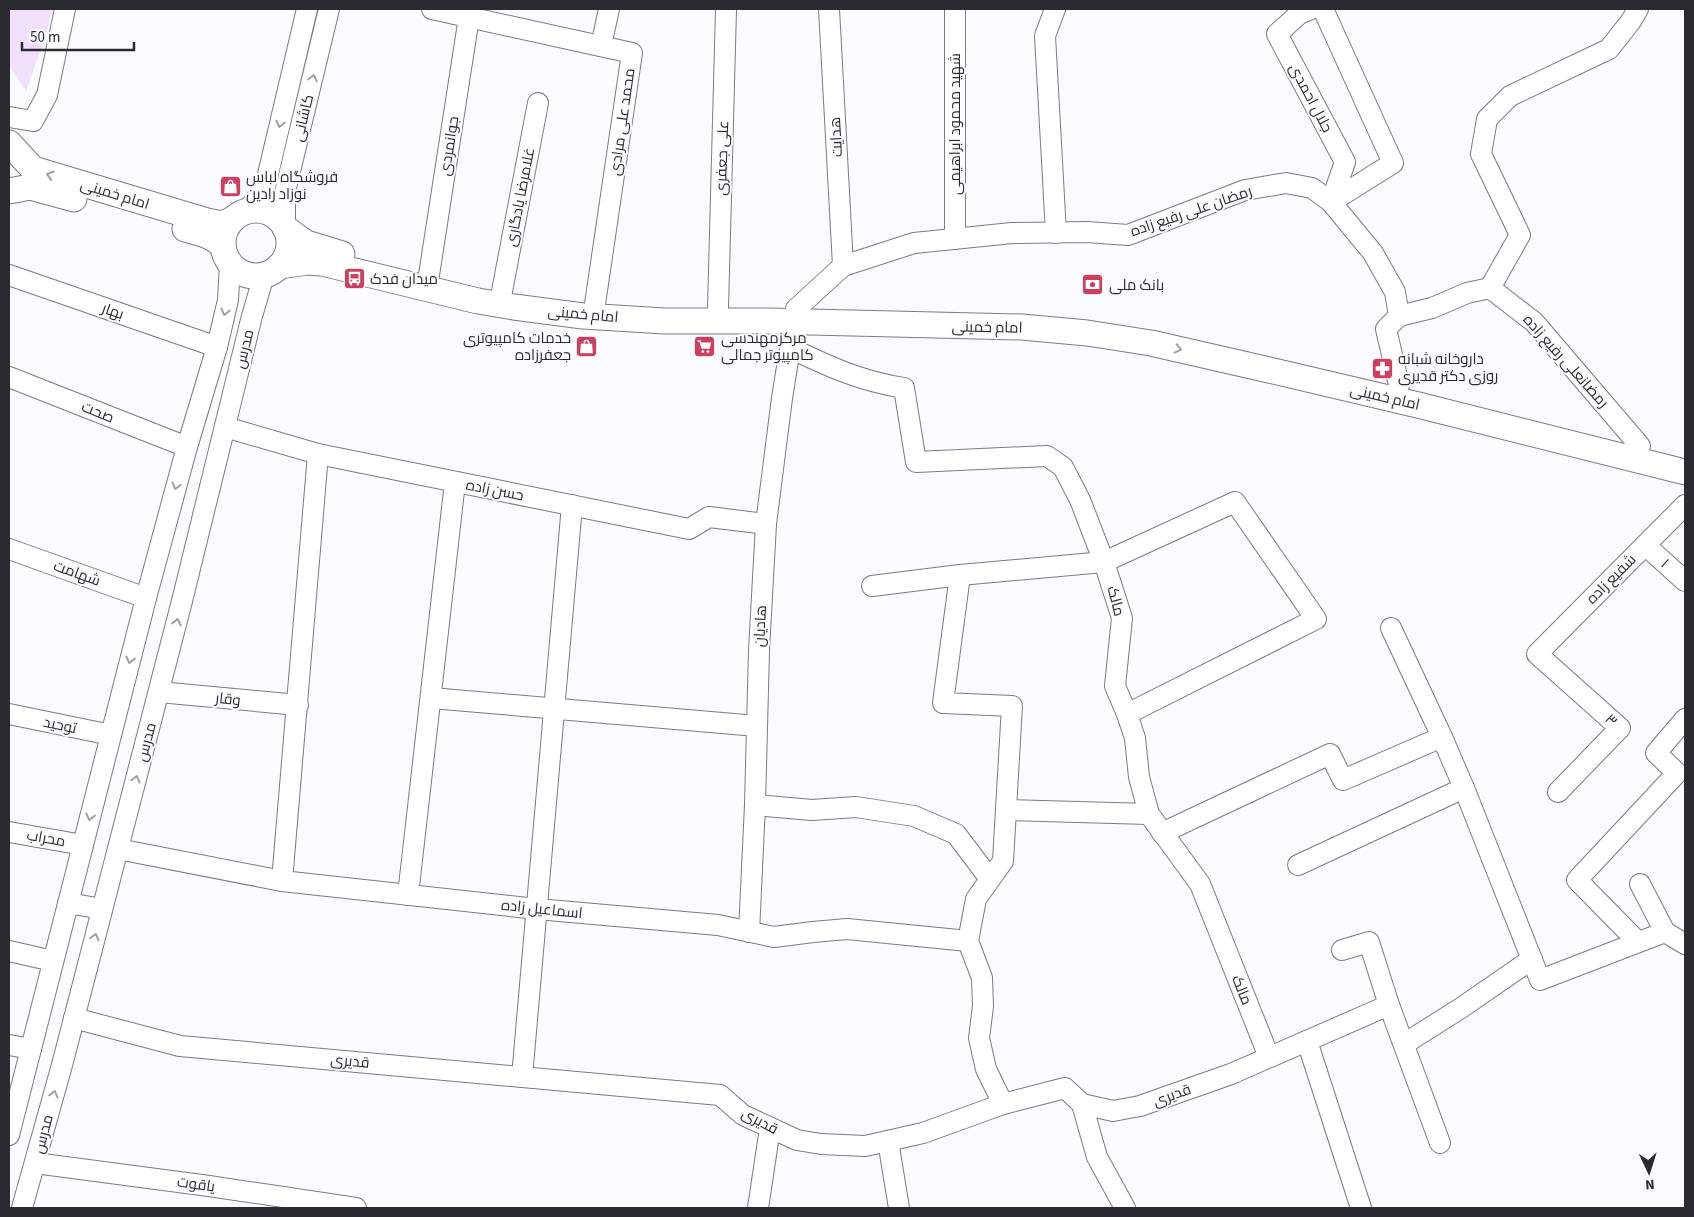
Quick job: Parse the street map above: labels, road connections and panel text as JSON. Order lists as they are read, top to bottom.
{
  "streets": {
    "main road": ["امام خمینی"],
    "street": [
      "جلال احمدی",
      "کاشانی",
      "محمد علی مرادی",
      "شهید محمود ابراهیمی",
      "هدایت",
      "جوانمردی",
      "علی جعفری",
      "غلامرضا یادگاری",
      "رمضان علی رفیع زاده",
      "بهار",
      "مدرس",
      "رمضانعلی رفیع زاده",
      "صحت",
      "حسن زاده",
      "۱",
      "شهامت",
      "شفیع زاده",
      "مالک",
      "هادیان",
      "وقار",
      "۳",
      "توحید",
      "محراب",
      "اسماعیل زاده",
      "قدیری",
      "یاقوت"
    ]
  },
  "crossings": [
    ["جلال احمدی", "رمضان علی رفیع زاده"],
    ["کاشانی", "امام خمینی"],
    ["کاشانی", "مدرس"],
    ["محمد علی مرادی", "جوانمردی"],
    ["محمد علی مرادی", "امام خمینی"],
    ["شهید محمود ابراهیمی", "رمضان علی رفیع زاده"],
    ["هدایت", "رمضان علی رفیع زاده"],
    ["جوانمردی", "امام خمینی"],
    ["علی جعفری", "امام خمینی"],
    ["امام خمینی", "غلامرضا یادگاری"],
    ["امام خمینی", "رمضان علی رفیع زاده"],
    ["امام خمینی", "مدرس"],
    ["امام خمینی", "رمضانعلی رفیع زاده"],
    ["امام خمینی", "هادیان"],
    ["رمضان علی رفیع زاده", "هادیان"],
    ["بهار", "مدرس"],
    ["مدرس", "صحت"],
    ["مدرس", "حسن زاده"],
    ["مدرس", "شهامت"],
    ["مدرس", "وقار"],
    ["مدرس", "توحید"],
    ["مدرس", "محراب"],
    ["مدرس", "اسماعیل زاده"],
    ["مدرس", "قدیری"],
    ["مدرس", "یاقوت"],
    ["حسن زاده", "هادیان"],
    ["۱", "شفیع زاده"],
    ["شفیع زاده", "۳"],
    ["مالک", "هادیان"],
    ["مالک", "قدیری"],
    ["هادیان", "اسماعیل زاده"]
  ],
  "places": {
    "shop": ["فروشگاه لباس نوزاد رادین", "خدمات کامپیوتری جعفرزاده"],
    "bus stop": ["میدان فدک"],
    "bank": ["بانک ملی"],
    "supermarket": ["مرکزمهندسی کامپیوتر جمالی"],
    "pharmacy": ["داروخانه شبانه روزی دکتر قدیری"]
  },
  "scale_bar": "50 m",
  "north": "bottom"
}
